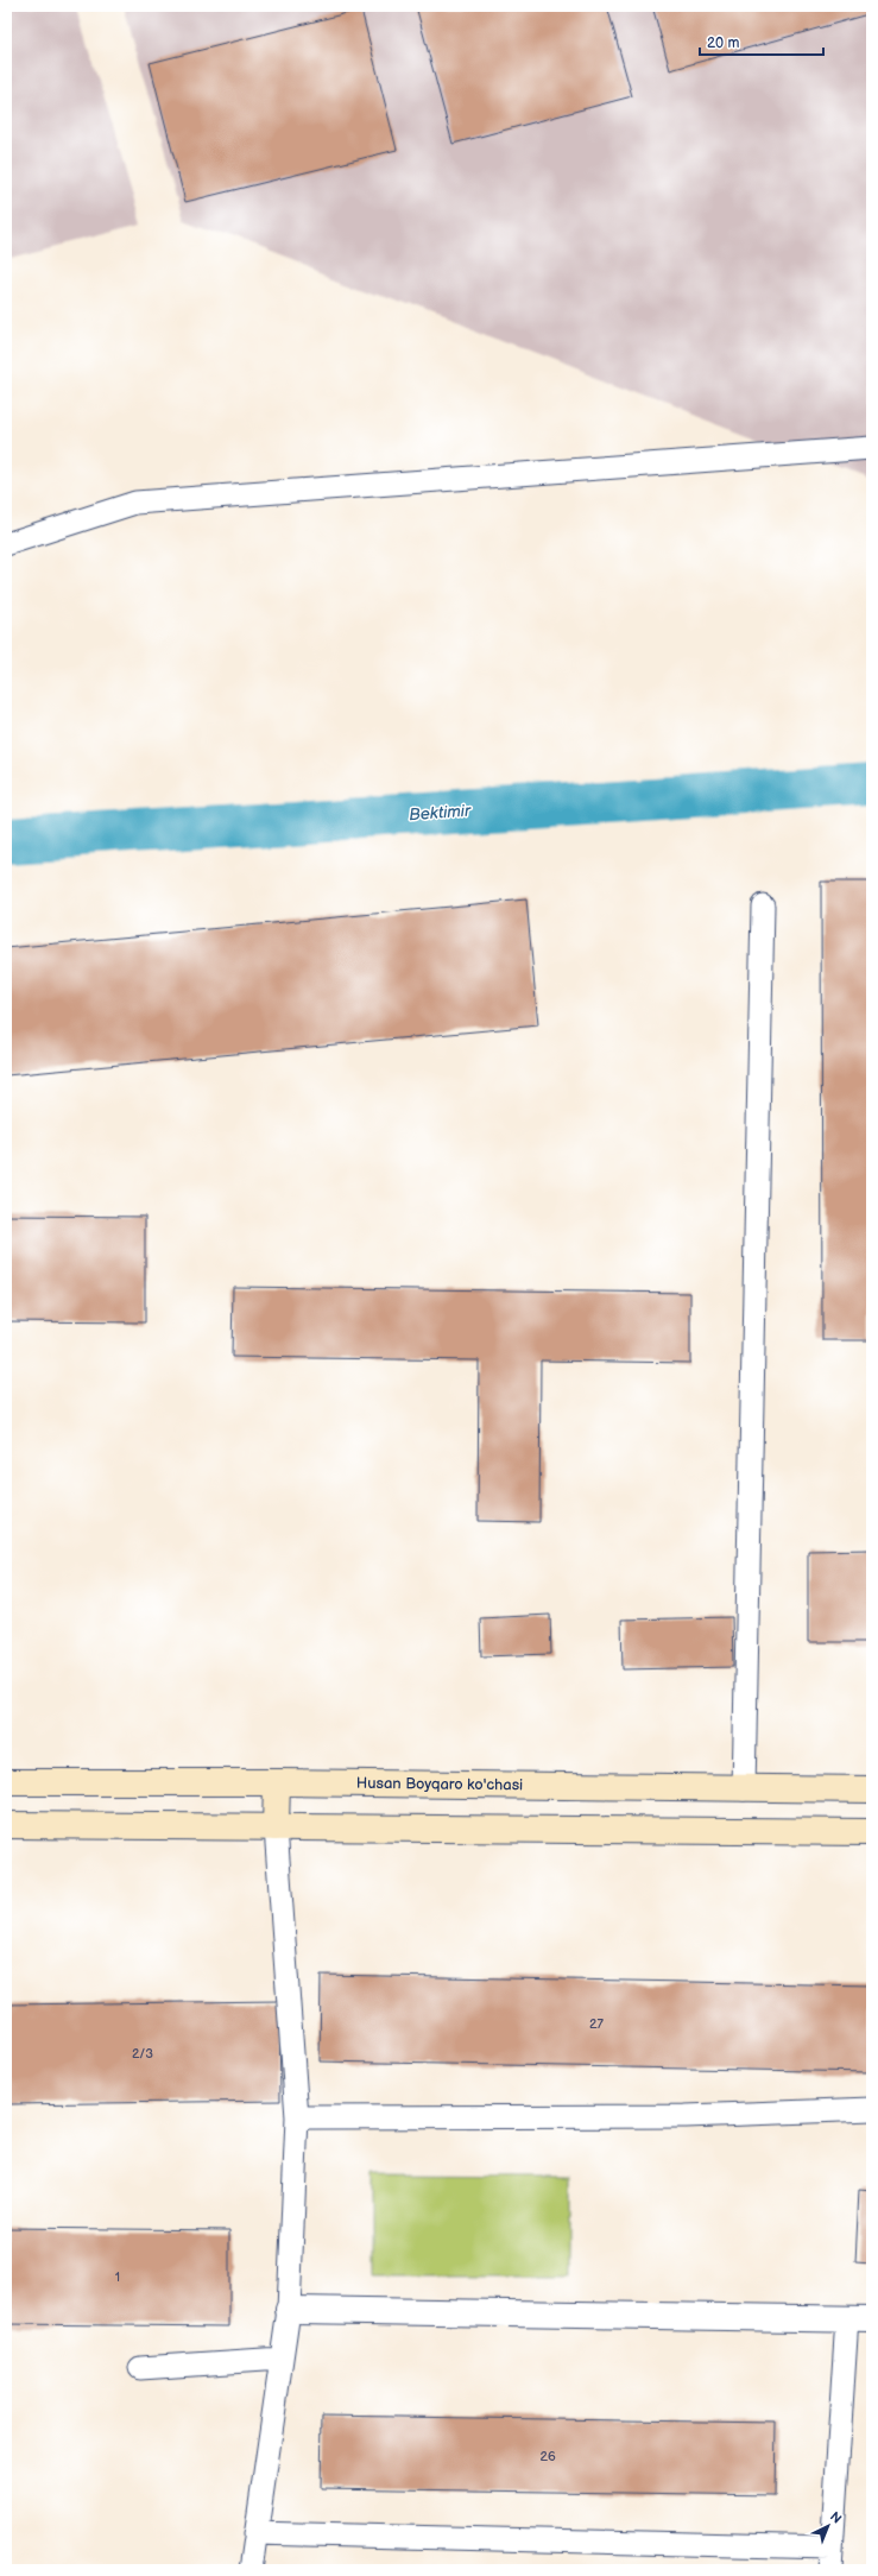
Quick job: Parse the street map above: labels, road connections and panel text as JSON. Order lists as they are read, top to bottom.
{
  "streets": {
    "main road": ["Husan Boyqaro ko'chasi"]
  },
  "water": ["Bektimir"],
  "house_numbers": [
    "27",
    "2/3",
    "1",
    "26"
  ],
  "scale_bar": "20 m",
  "north": "top right"
}
